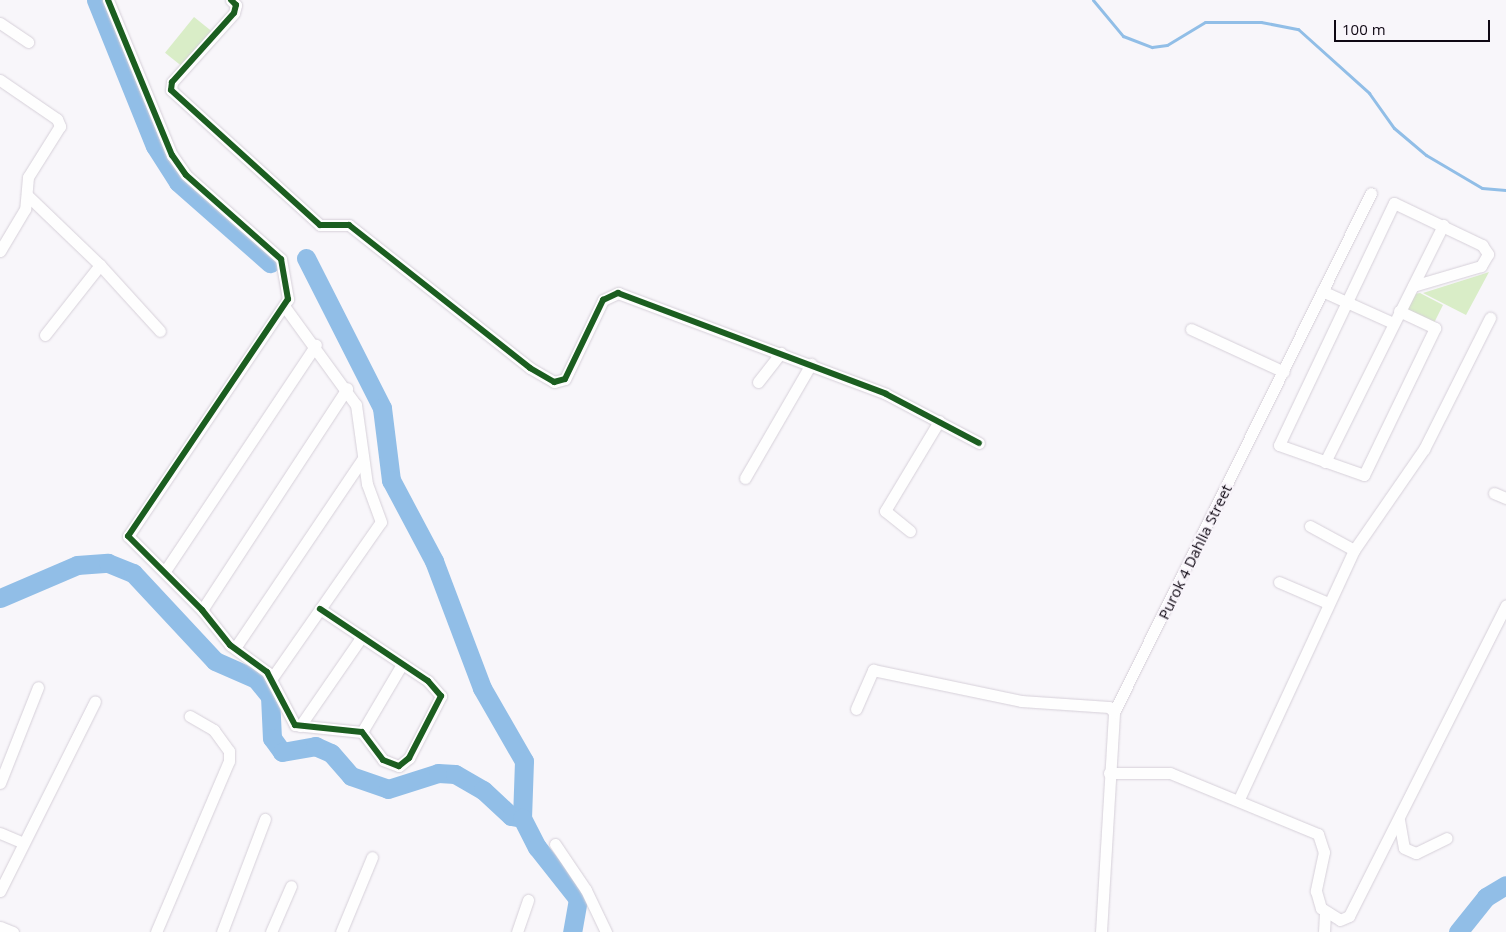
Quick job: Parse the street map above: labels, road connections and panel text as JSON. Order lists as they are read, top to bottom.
{
  "streets": {
    "street": ["Purok 4 Dahlia Street"]
  },
  "scale_bar": "100 m"
}
